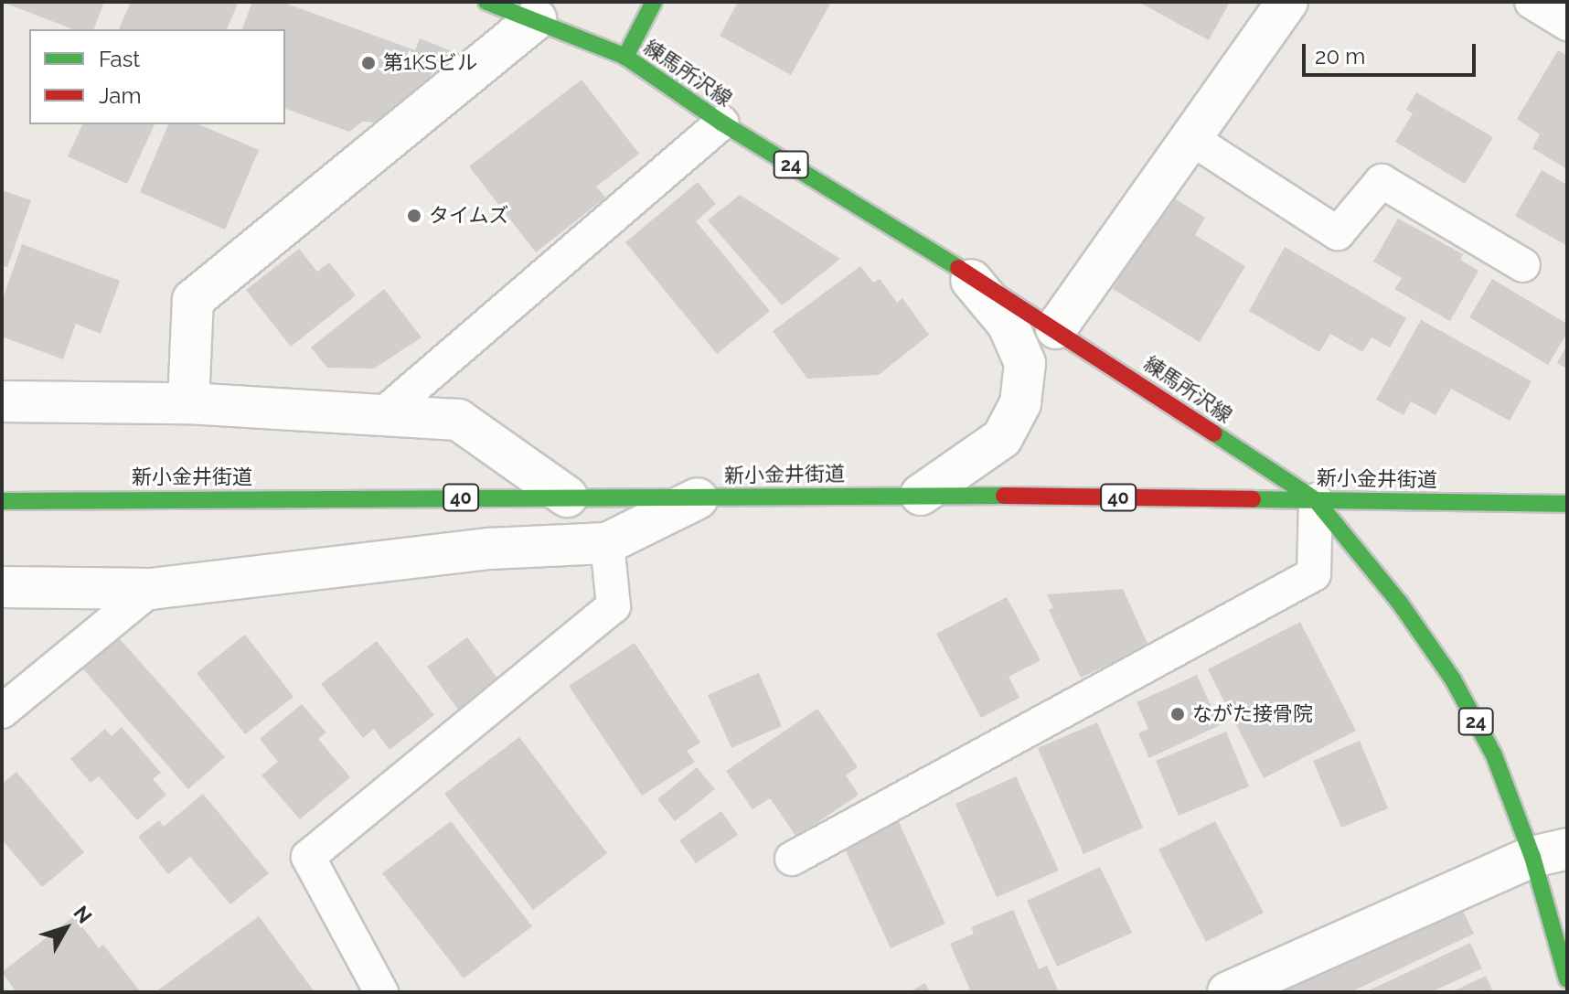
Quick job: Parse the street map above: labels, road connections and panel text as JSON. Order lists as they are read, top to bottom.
{
  "streets": {
    "main road": [
      "練馬所沢線",
      "24",
      "新小金井街道",
      "40"
    ]
  },
  "crossings": [
    ["練馬所沢線", "新小金井街道"]
  ],
  "places": ["第1KSビル", "タイムズ", "ながた接骨院"],
  "legend": ["Fast", "Jam"],
  "scale_bar": "20 m",
  "north": "top right"
}
